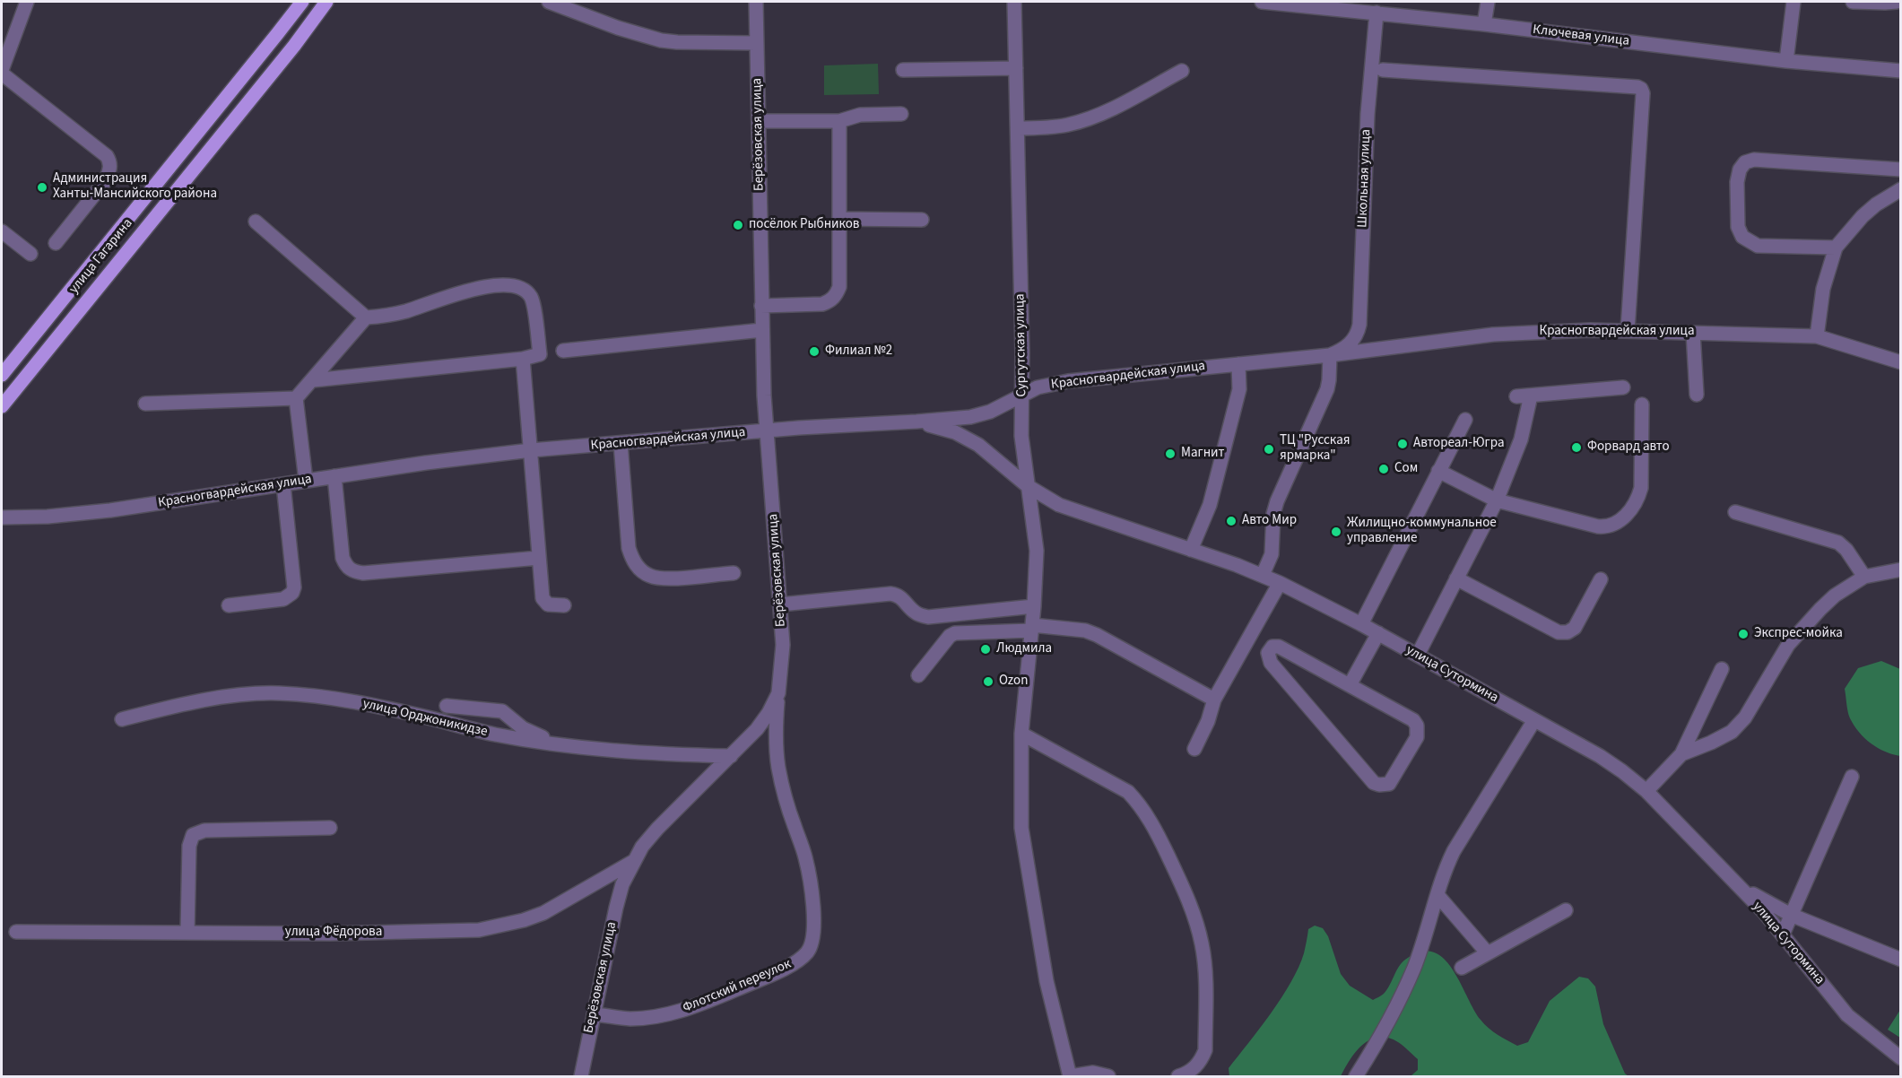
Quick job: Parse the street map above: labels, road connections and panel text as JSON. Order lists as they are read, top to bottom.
{
  "streets": {
    "main road": ["улица Гагарина"],
    "street": [
      "Ключевая улица",
      "Берёзовская улица",
      "Школьная улица",
      "Красногвардейская улица",
      "Сургутская улица",
      "улица Сутормина",
      "улица Орджоникидзе",
      "улица Фёдорова",
      "Флотский переулок"
    ]
  },
  "crossings": [
    ["Ключевая улица", "Школьная улица"],
    ["Берёзовская улица", "Красногвардейская улица"],
    ["Берёзовская улица", "улица Орджоникидзе"],
    ["Берёзовская улица", "улица Фёдорова"],
    ["Берёзовская улица", "Флотский переулок"],
    ["Школьная улица", "Красногвардейская улица"],
    ["Красногвардейская улица", "Сургутская улица"],
    ["Красногвардейская улица", "улица Сутормина"],
    ["Сургутская улица", "улица Сутормина"]
  ],
  "places": [
    "Администрация Ханты-Мансийского района",
    "посёлок Рыбников",
    "Филиал №2",
    "Автореал-Югра",
    "Форвард авто",
    "ТЦ \"Русская ярмарка\"",
    "Магнит",
    "Сом",
    "Авто Мир",
    "Жилищно-коммунальное управление",
    "Экспрес-мойка",
    "Людмила",
    "Ozon"
  ]
}
